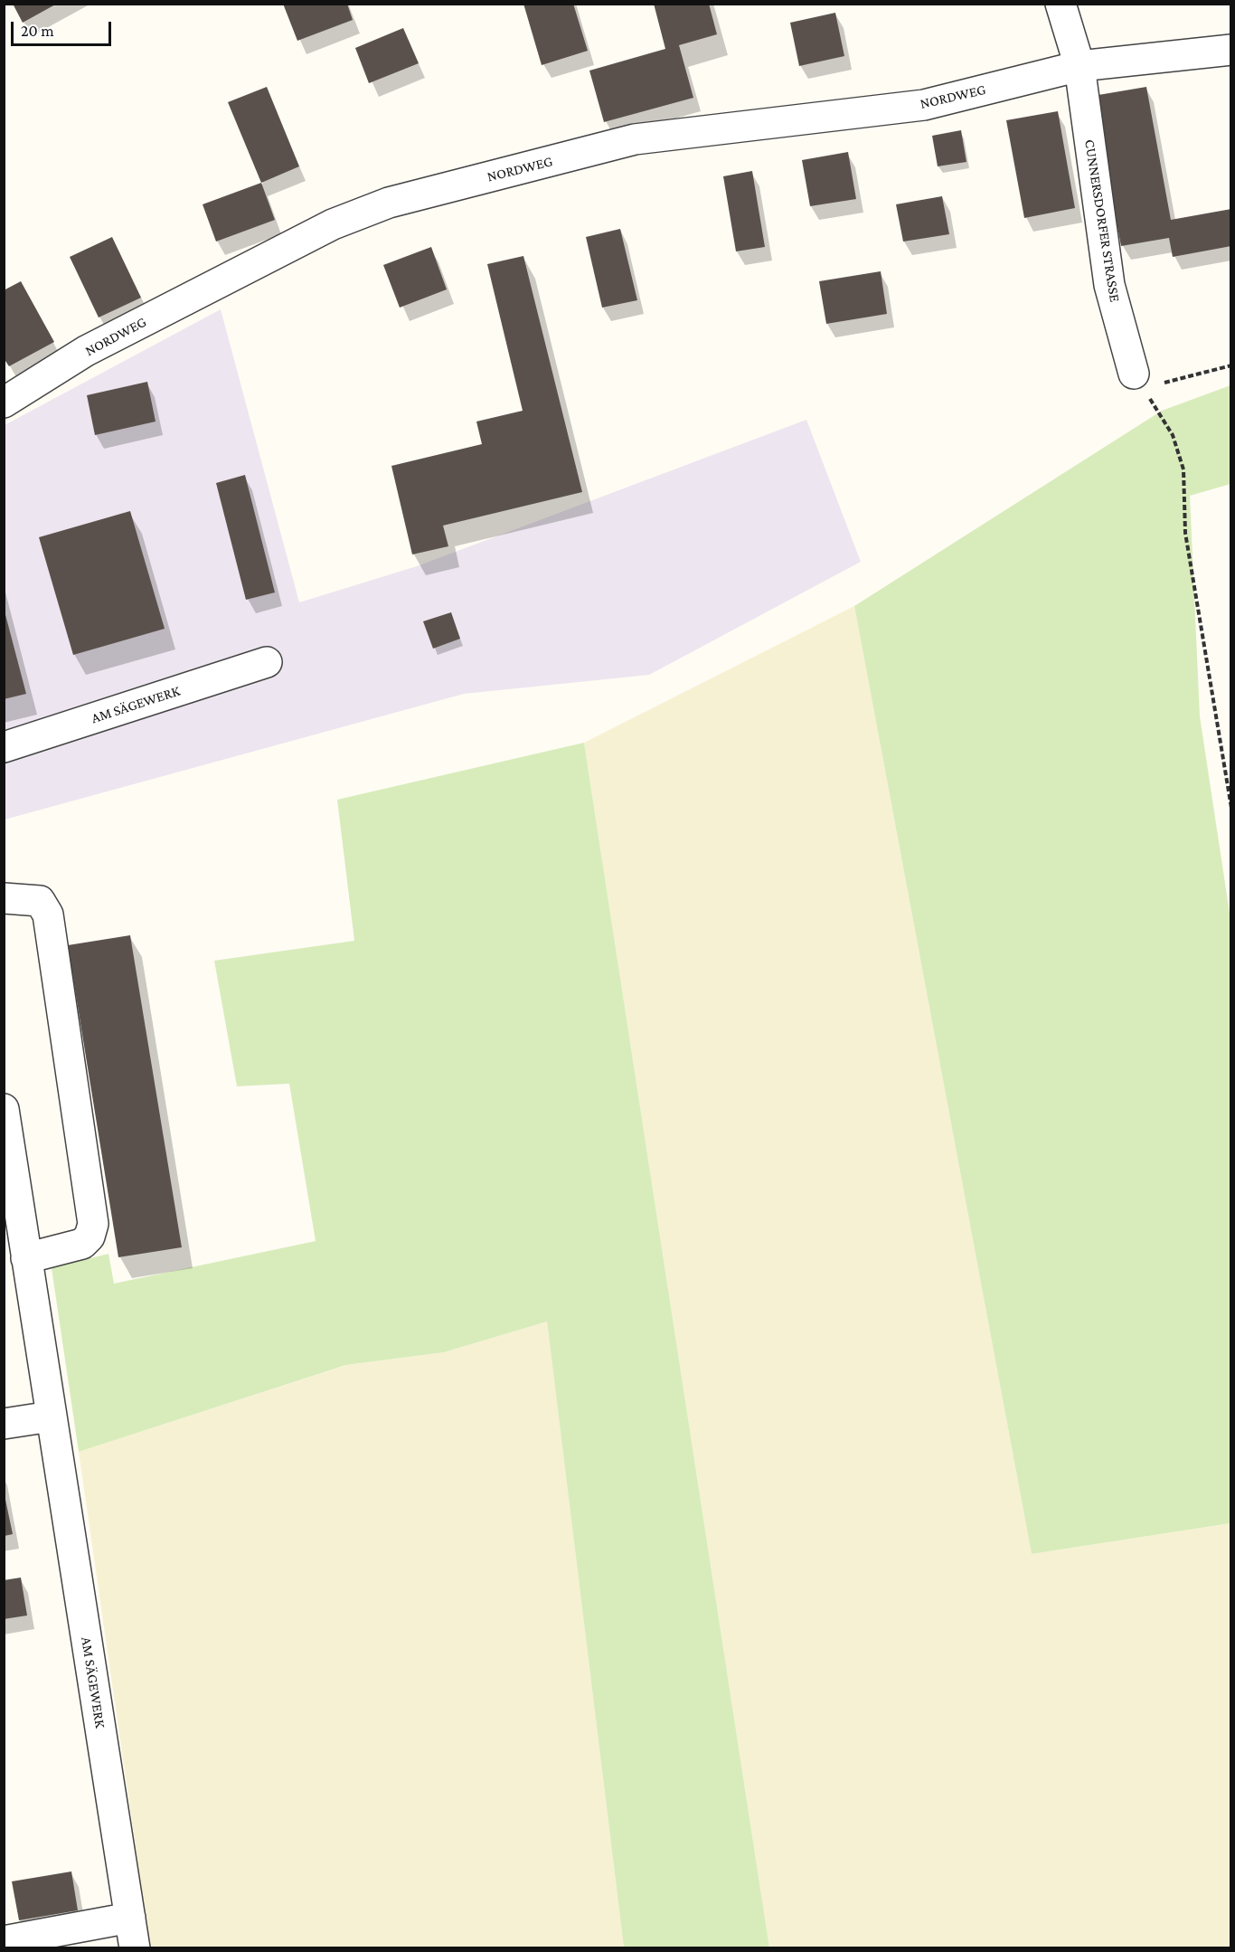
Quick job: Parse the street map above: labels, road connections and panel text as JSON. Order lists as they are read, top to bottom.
{
  "streets": {
    "street": ["NORDWEG", "CUNNERSDORFER STRASSE", "AM SÄGEWERK"]
  },
  "crossings": [
    ["NORDWEG", "CUNNERSDORFER STRASSE"]
  ],
  "scale_bar": "20 m"
}
